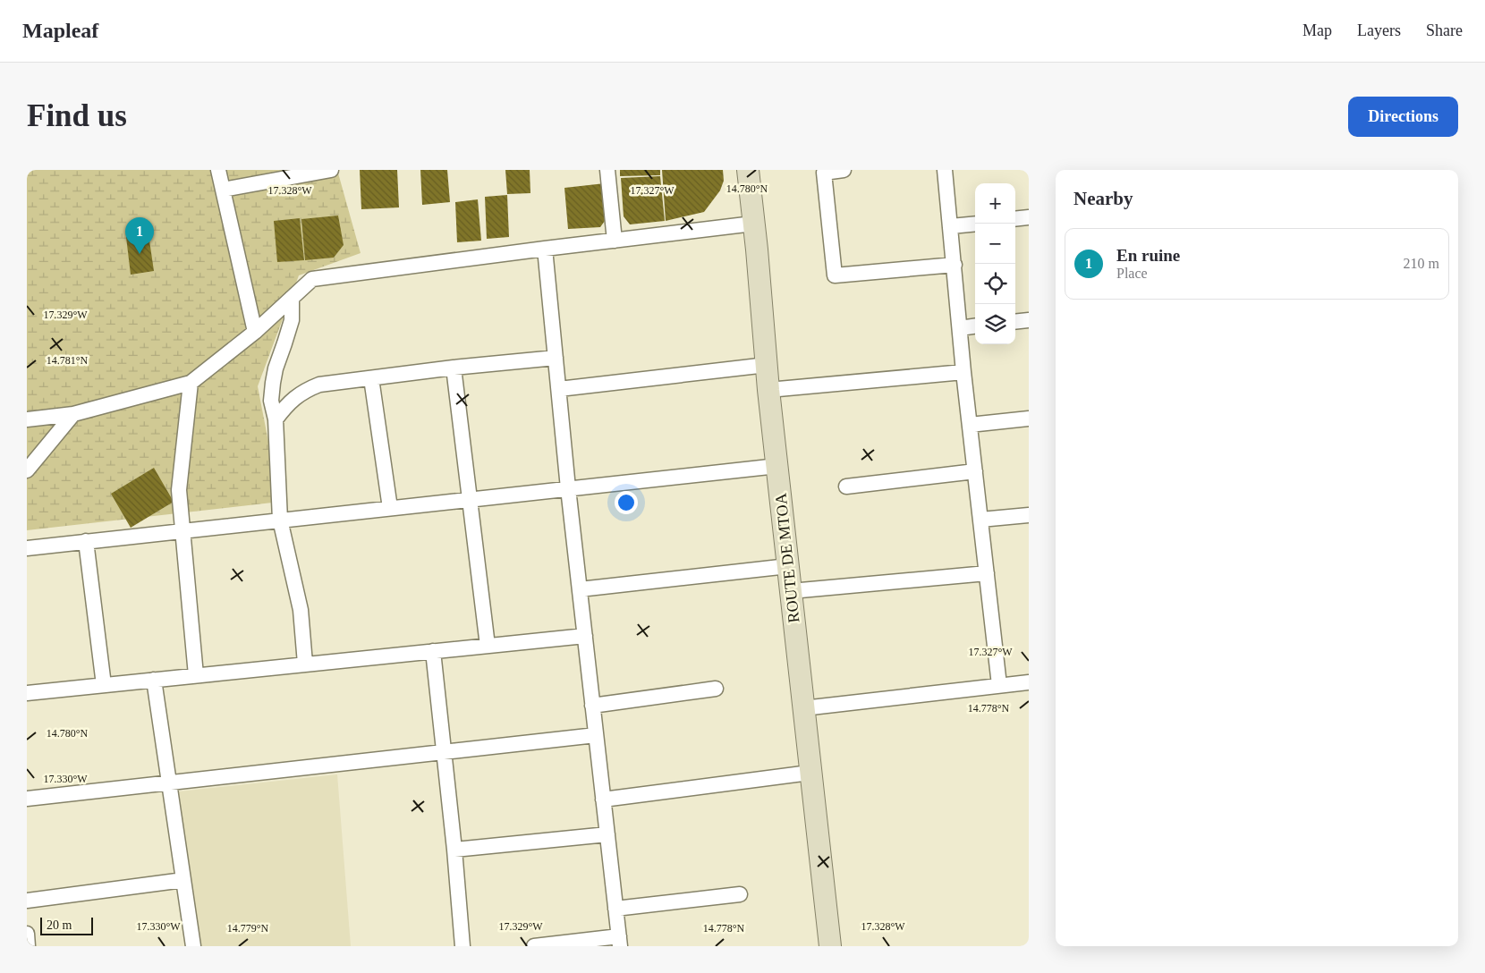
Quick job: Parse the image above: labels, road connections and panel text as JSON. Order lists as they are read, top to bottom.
{
  "streets": {
    "street": ["ROUTE DE MTOA"]
  },
  "scale_bar": "20 m",
  "page": {
    "header": "Mapleaf",
    "nav": ["Map", "Layers", "Share"],
    "buttons": "Directions",
    "title": "Find us",
    "heading": "Nearby",
    "map_buttons": ["+", "−"],
    "pins": "1",
    "list": [
      {
        "mark": "1",
        "name": "En ruine",
        "note": "Place",
        "value": "210 m"
      }
    ],
    "scale": "20 m"
  },
  "coordinates": [
    "14.780°N",
    "17.328°W",
    "17.327°W",
    "17.329°W",
    "14.781°N",
    "14.778°N",
    "17.330°W",
    "14.779°N"
  ]
}
